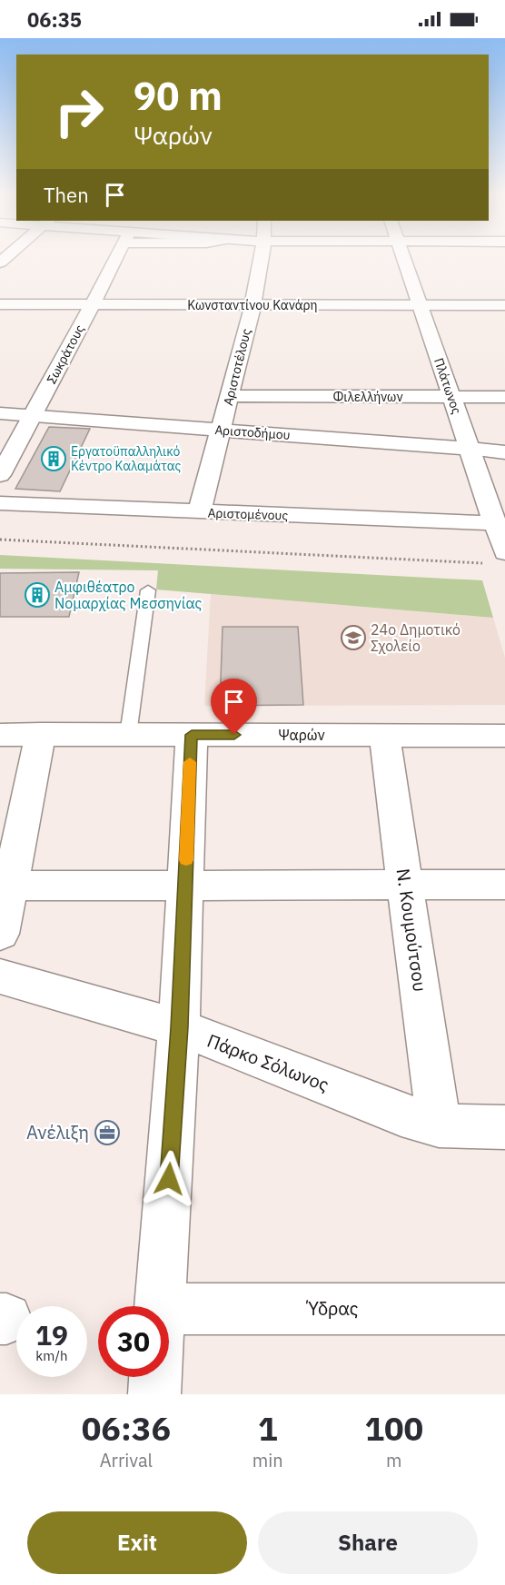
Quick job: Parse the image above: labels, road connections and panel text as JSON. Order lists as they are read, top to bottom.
{
  "streets": {
    "street": [
      "Κωνσταντίνου Κανάρη",
      "Σωκράτους",
      "Αριστοτέλους",
      "Πλάτωνος",
      "Φιλελλήνων",
      "Αριστοδήμου",
      "Αριστομένους",
      "Ψαρών",
      "Ν. Κουμούτσου",
      "Πάρκο Σόλωνος",
      "Ύδρας"
    ]
  },
  "crossings": [
    ["Κωνσταντίνου Κανάρη", "Σωκράτους"],
    ["Κωνσταντίνου Κανάρη", "Αριστοτέλους"],
    ["Κωνσταντίνου Κανάρη", "Πλάτωνος"],
    ["Σωκράτους", "Αριστοδήμου"],
    ["Αριστοτέλους", "Φιλελλήνων"],
    ["Αριστοτέλους", "Αριστοδήμου"],
    ["Αριστοτέλους", "Αριστομένους"],
    ["Πλάτωνος", "Φιλελλήνων"],
    ["Πλάτωνος", "Αριστοδήμου"],
    ["Πλάτωνος", "Αριστομένους"],
    ["Ψαρών", "Ν. Κουμούτσου"],
    ["Ν. Κουμούτσου", "Πάρκο Σόλωνος"]
  ],
  "places": {
    "building": ["Εργατοϋπαλληλικό Κέντρο Καλαμάτας", "Αμφιθέατρο Νομαρχίας Μεσσηνίας"],
    "school or university": ["24ο Δημοτικό Σχολείο"],
    "office": ["Ανέλιξη"]
  },
  "page": {
    "status": "06:35",
    "turn": ["90 m", "Ψαρών"],
    "then": "Then",
    "speed": "19 km/h",
    "limit": "30",
    "eta": [
      "06:36",
      "Arrival",
      "1",
      "min",
      "100",
      "m"
    ],
    "buttons": ["Exit", "Share"]
  }
}
